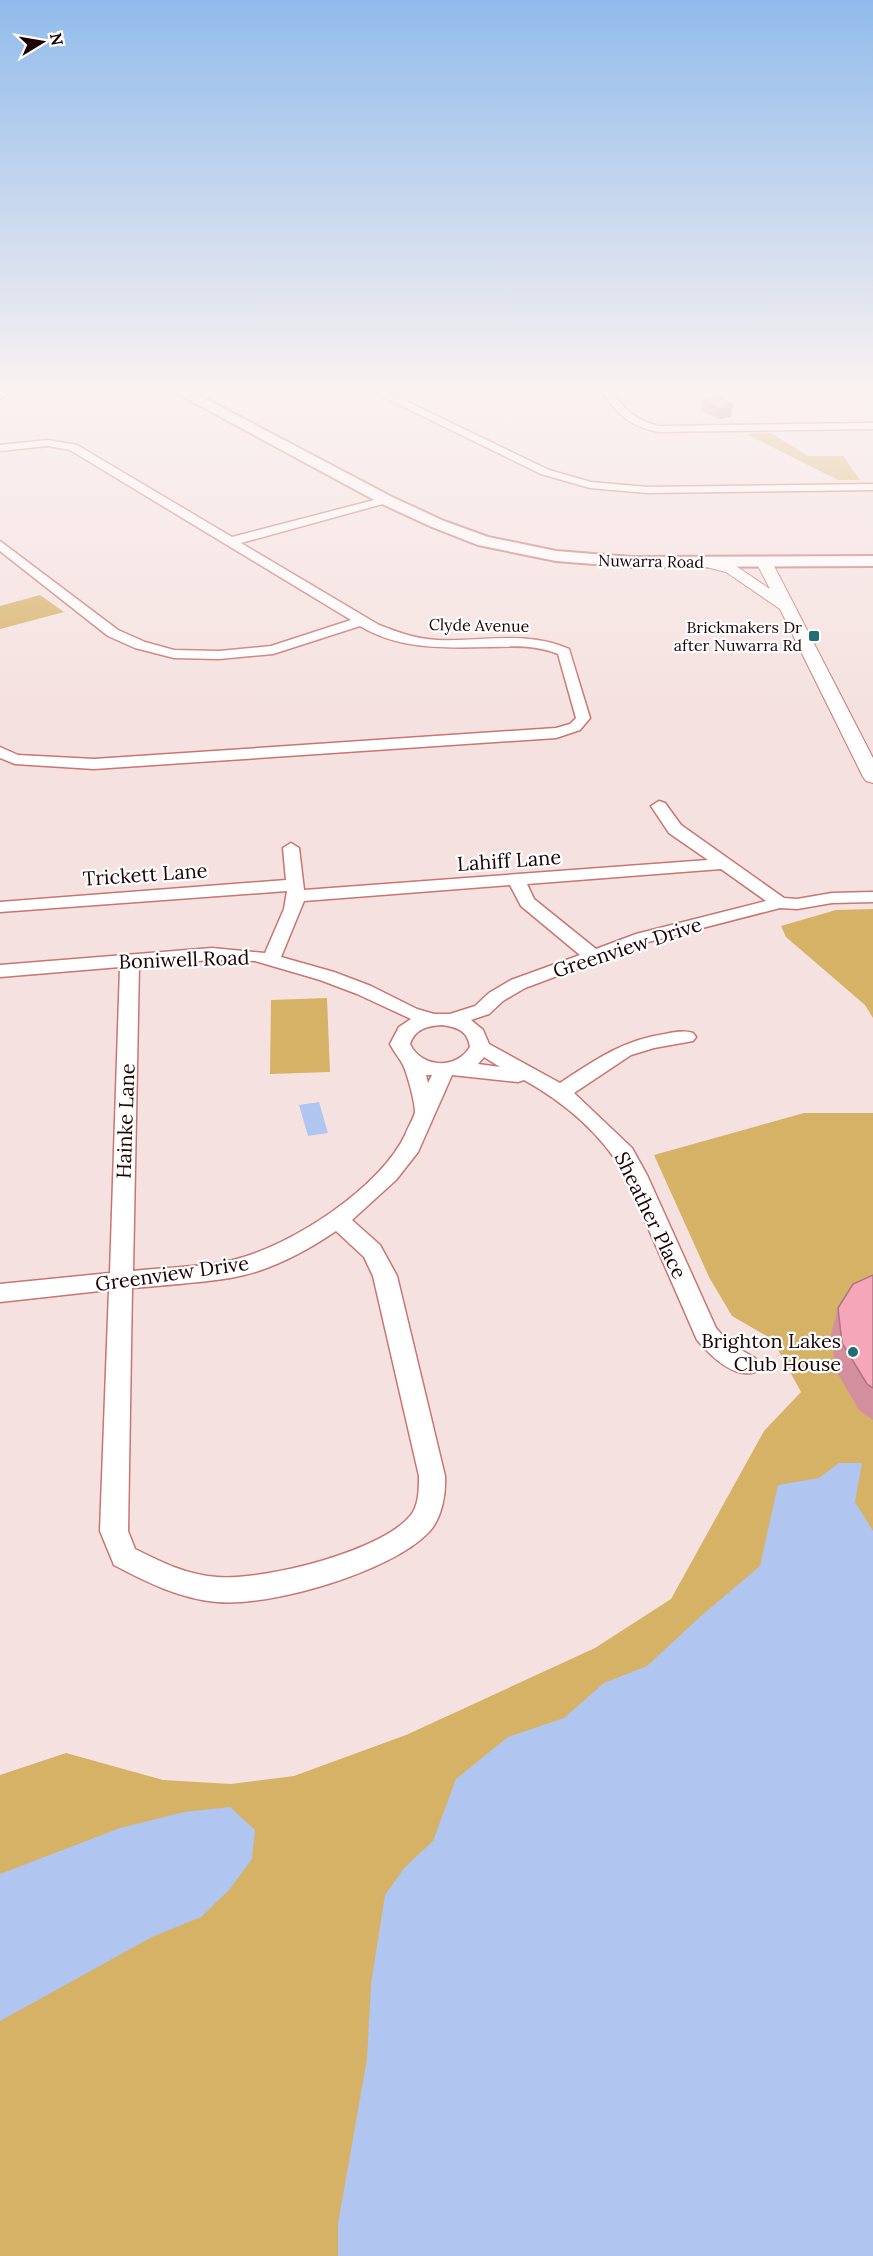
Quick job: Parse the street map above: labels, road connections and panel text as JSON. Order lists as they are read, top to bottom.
{
  "streets": {
    "main road": ["Nuwarra Road"],
    "street": [
      "Clyde Avenue",
      "Lahiff Lane",
      "Trickett Lane",
      "Greenview Drive",
      "Boniwell Road",
      "Hainke Lane",
      "Sheather Place"
    ]
  },
  "crossings": [
    ["Lahiff Lane", "Trickett Lane"],
    ["Greenview Drive", "Boniwell Road"],
    ["Greenview Drive", "Hainke Lane"],
    ["Greenview Drive", "Sheather Place"],
    ["Boniwell Road", "Hainke Lane"],
    ["Boniwell Road", "Sheather Place"]
  ],
  "places": {
    "transit": ["Brickmakers Dr after Nuwarra Rd"],
    "other": ["Brighton Lakes Club House"]
  },
  "north": "right"
}
